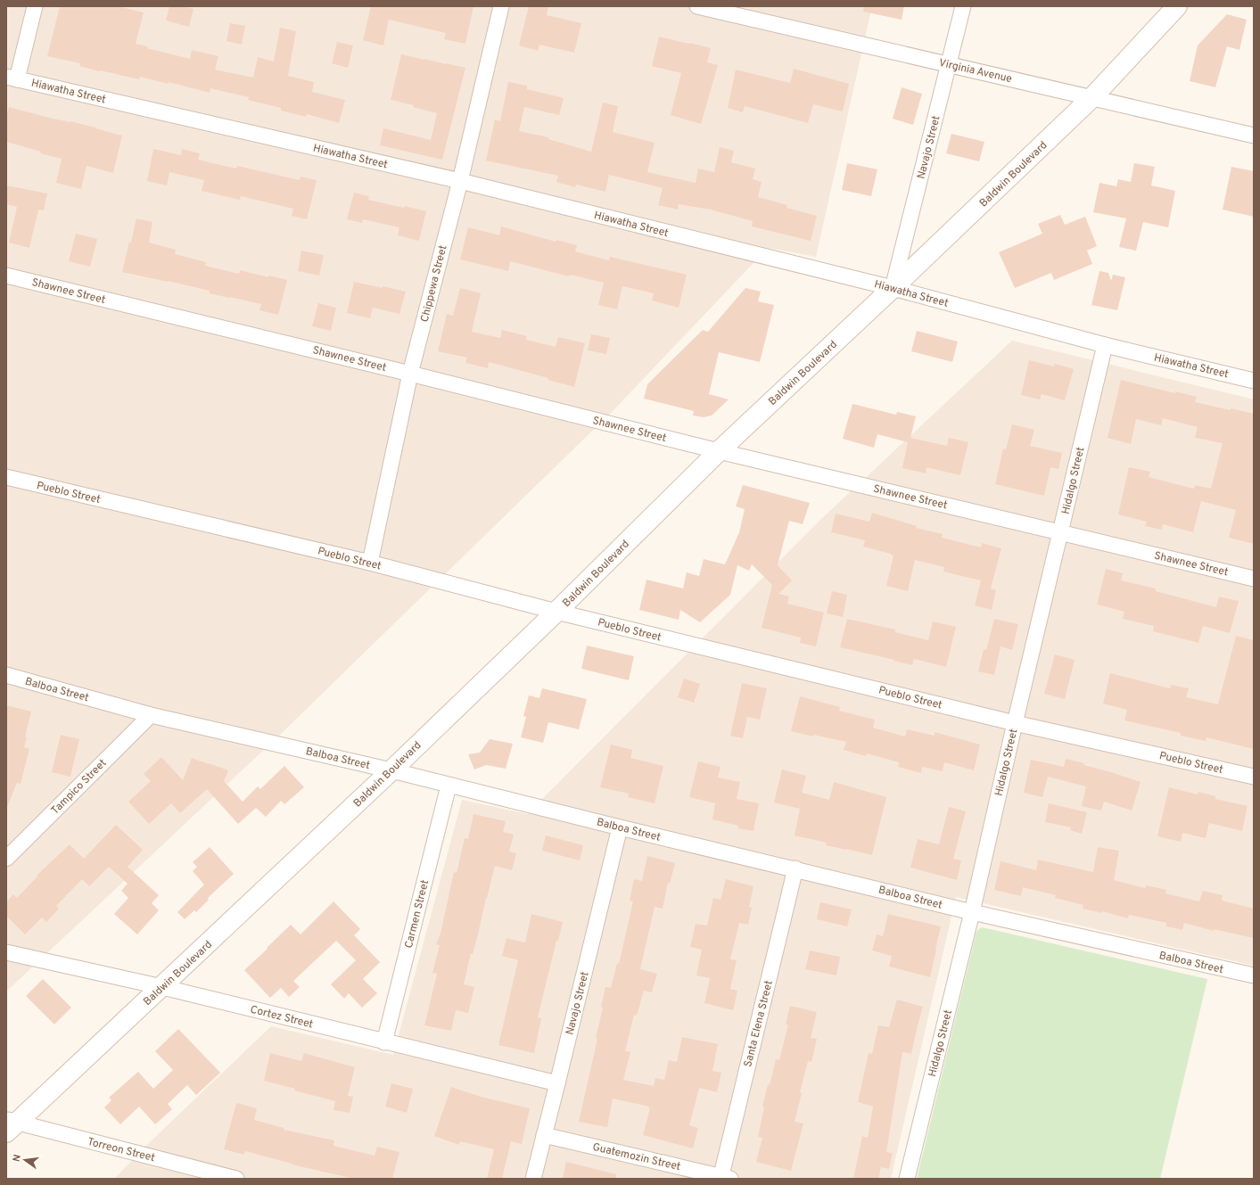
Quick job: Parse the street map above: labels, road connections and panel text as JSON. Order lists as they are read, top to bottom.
{
  "streets": {
    "main road": ["Baldwin Boulevard"],
    "street": [
      "Virginia Avenue",
      "Hiawatha Street",
      "Navajo Street",
      "Chippewa Street",
      "Shawnee Street",
      "Hidalgo Street",
      "Pueblo Street",
      "Balboa Street",
      "Tampico Street",
      "Carmen Street",
      "Cortez Street",
      "Santa Elena Street",
      "Torreon Street",
      "Guatemozin Street"
    ]
  },
  "crossings": [
    ["Virginia Avenue", "Navajo Street"],
    ["Virginia Avenue", "Baldwin Boulevard"],
    ["Hiawatha Street", "Navajo Street"],
    ["Hiawatha Street", "Baldwin Boulevard"],
    ["Hiawatha Street", "Chippewa Street"],
    ["Hiawatha Street", "Hidalgo Street"],
    ["Navajo Street", "Baldwin Boulevard"],
    ["Navajo Street", "Balboa Street"],
    ["Navajo Street", "Cortez Street"],
    ["Navajo Street", "Guatemozin Street"],
    ["Baldwin Boulevard", "Shawnee Street"],
    ["Baldwin Boulevard", "Pueblo Street"],
    ["Baldwin Boulevard", "Balboa Street"],
    ["Baldwin Boulevard", "Cortez Street"],
    ["Baldwin Boulevard", "Torreon Street"],
    ["Chippewa Street", "Shawnee Street"],
    ["Chippewa Street", "Pueblo Street"],
    ["Shawnee Street", "Hidalgo Street"],
    ["Hidalgo Street", "Pueblo Street"],
    ["Hidalgo Street", "Balboa Street"],
    ["Balboa Street", "Tampico Street"],
    ["Balboa Street", "Carmen Street"],
    ["Balboa Street", "Santa Elena Street"],
    ["Carmen Street", "Cortez Street"],
    ["Santa Elena Street", "Guatemozin Street"]
  ],
  "north": "left"
}
